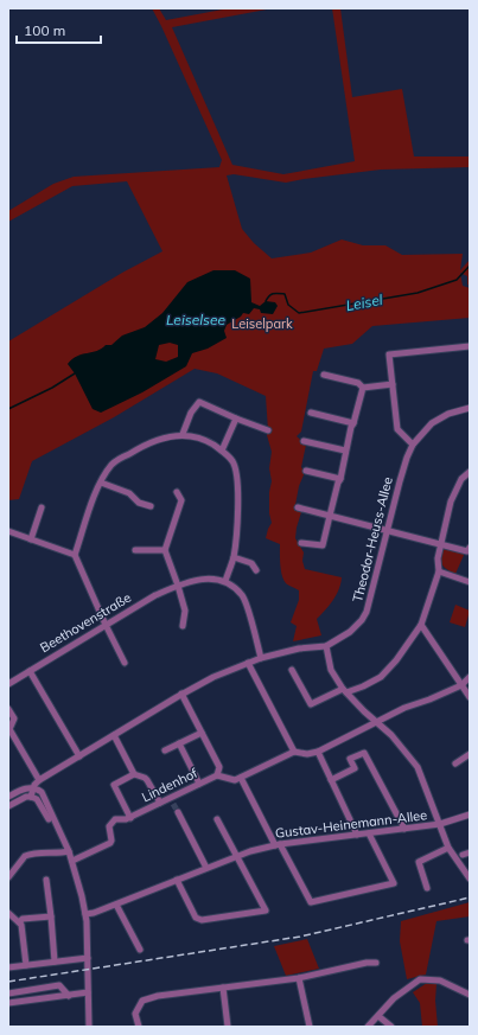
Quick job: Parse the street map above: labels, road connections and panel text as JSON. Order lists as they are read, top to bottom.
{
  "streets": {
    "street": [
      "Theodor-Heuss-Allee",
      "Beethovenstraße",
      "Lindenhof",
      "Gustav-Heinemann-Allee"
    ]
  },
  "water": ["Leisel", "Leiselsee"],
  "parks": ["Leiselpark"],
  "scale_bar": "100 m"
}
